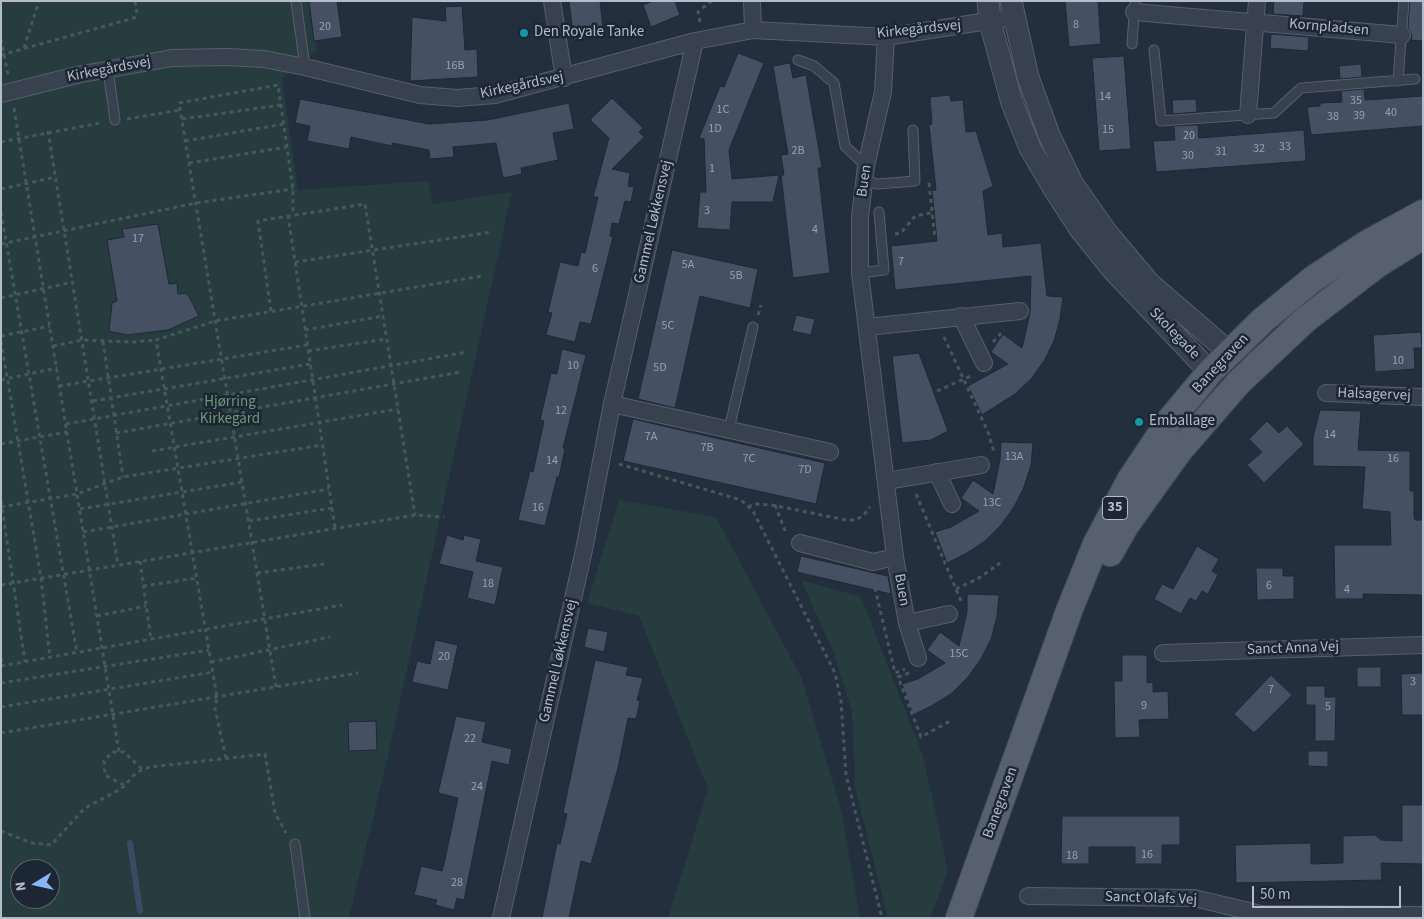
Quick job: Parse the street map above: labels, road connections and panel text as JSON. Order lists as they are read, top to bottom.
{
  "streets": {
    "main road": ["Banegraven", "35"],
    "street": [
      "Kornpladsen",
      "Kirkegårdsvej",
      "Buen",
      "Gammel Løkkensvej",
      "Skolegade",
      "Halsagervej",
      "Sanct Anna Vej",
      "Sanct Olafs Vej"
    ]
  },
  "crossings": [
    ["Kirkegårdsvej", "Buen"],
    ["Kirkegårdsvej", "Gammel Løkkensvej"],
    ["Kirkegårdsvej", "Skolegade"],
    ["Skolegade", "Banegraven"]
  ],
  "parks": ["Hjørring Kirkegård"],
  "places": ["Den Royale Tanke", "Emballage"],
  "house_numbers": [
    "8",
    "20",
    "16B",
    "14",
    "35",
    "1C",
    "40",
    "39",
    "38",
    "1D",
    "15",
    "20",
    "33",
    "32",
    "2B",
    "31",
    "30",
    "1",
    "3",
    "4",
    "17",
    "7",
    "5A",
    "6",
    "5B",
    "5C",
    "10",
    "10",
    "5D",
    "12",
    "14",
    "7A",
    "7B",
    "13A",
    "7C",
    "16",
    "14",
    "7D",
    "13C",
    "16",
    "18",
    "6",
    "4",
    "15C",
    "20",
    "3",
    "7",
    "9",
    "5",
    "22",
    "24",
    "16",
    "18",
    "28"
  ],
  "scale_bar": "50 m",
  "north": "left"
}
